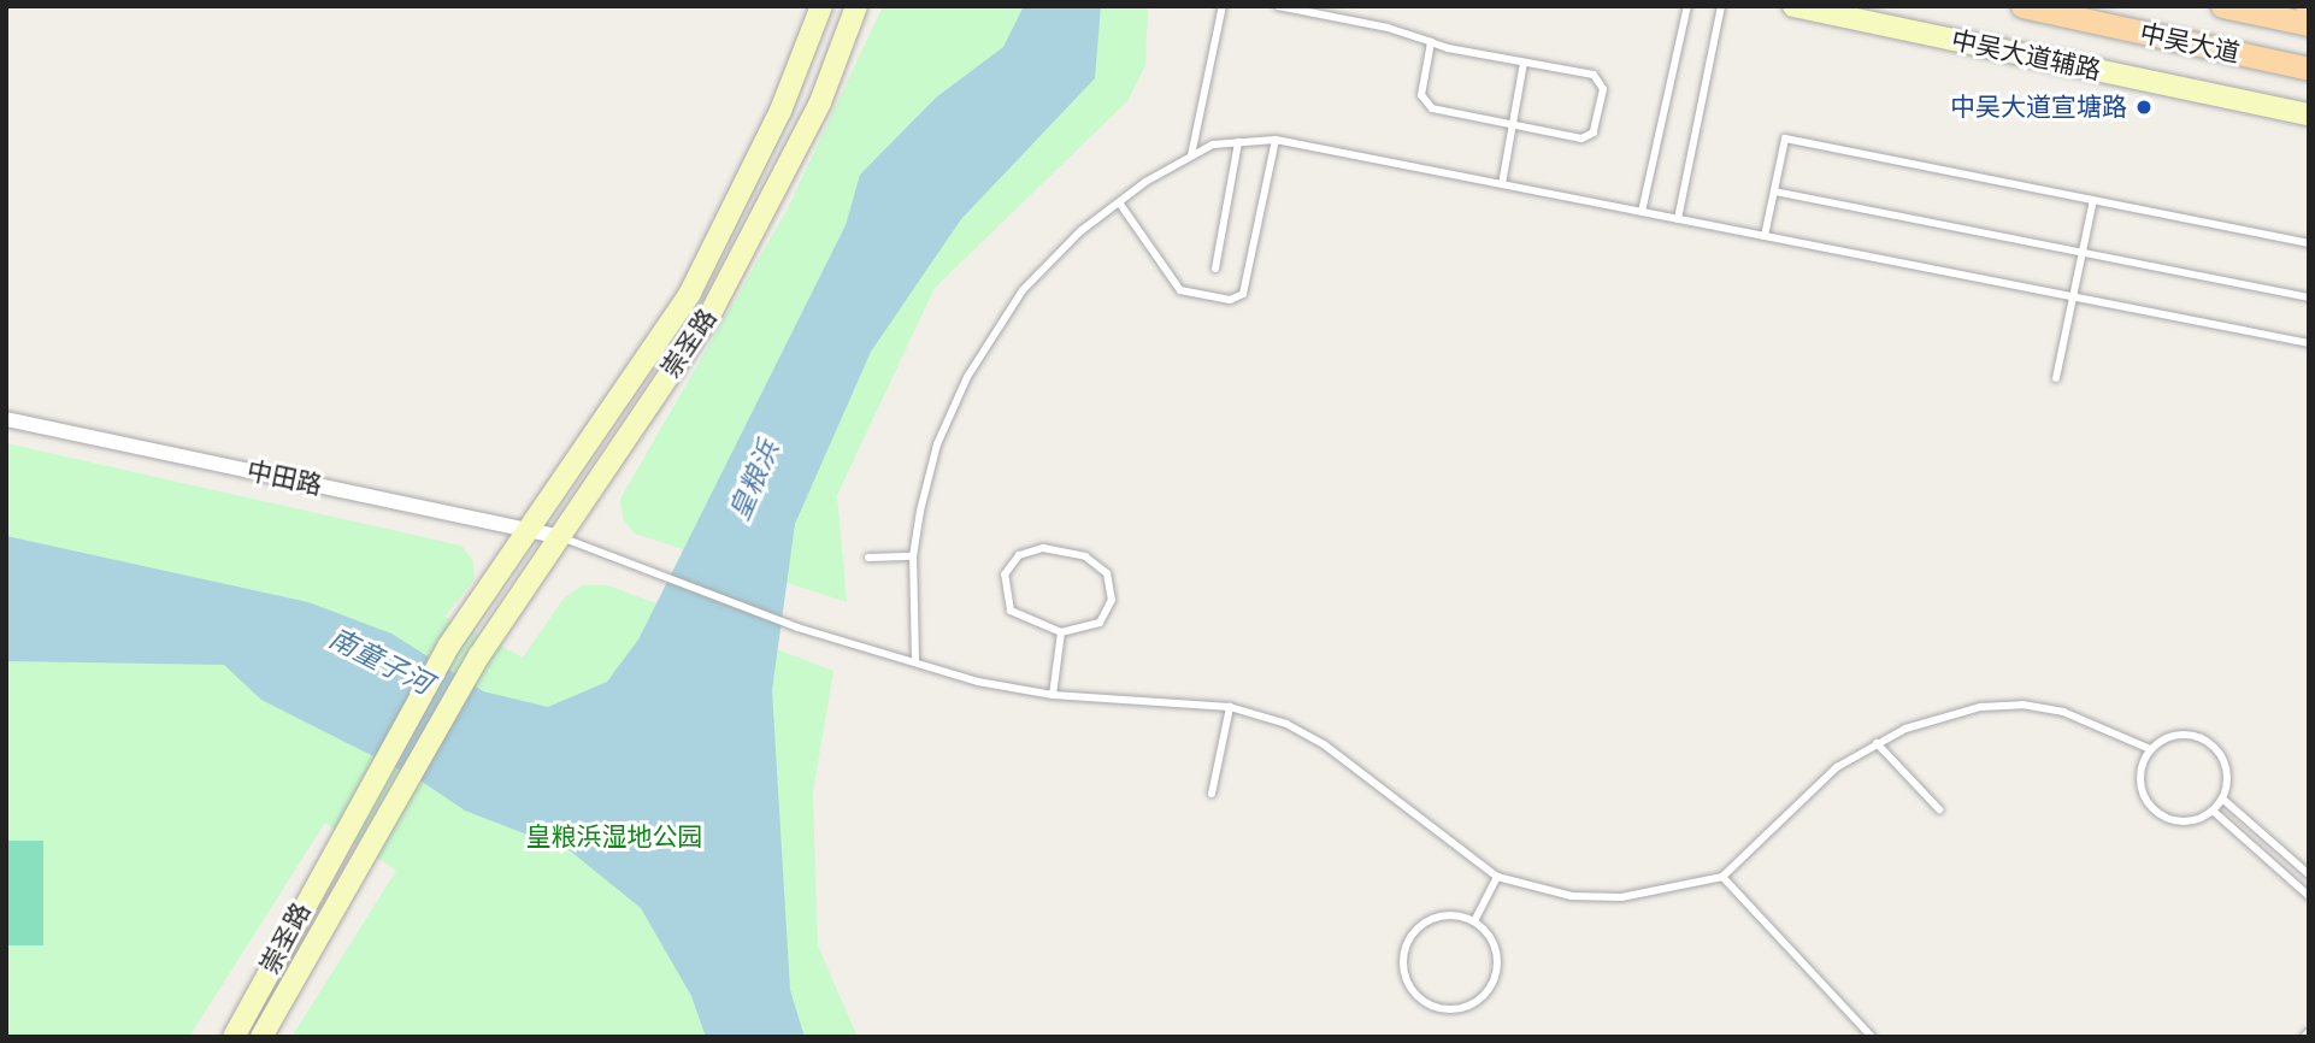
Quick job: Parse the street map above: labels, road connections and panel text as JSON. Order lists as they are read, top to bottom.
{
  "streets": {
    "main road": ["中吴大道", "中吴大道辅路", "崇圣路"],
    "street": ["中田路"]
  },
  "crossings": [
    ["崇圣路", "中田路"]
  ],
  "water": ["皇粮浜", "南童子河"],
  "parks": ["皇粮浜湿地公园"],
  "places": ["中吴大道宣塘路"]
}
